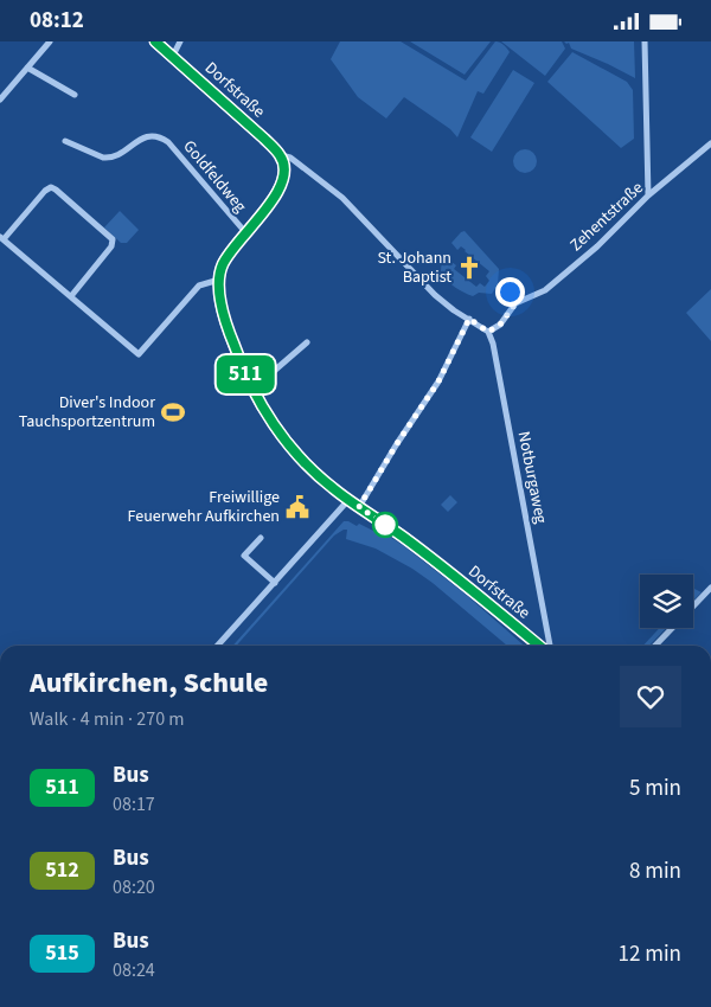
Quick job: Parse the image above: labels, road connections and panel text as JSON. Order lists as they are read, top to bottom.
{
  "streets": {
    "street": [
      "Dorfstraße",
      "Goldfeldweg",
      "Zehentstraße",
      "Notburgaweg"
    ]
  },
  "places": {
    "church": ["St. Johann Baptist"],
    "sports": ["Diver's Indoor Tauchsportzentrum"],
    "public building": ["Freiwillige Feuerwehr Aufkirchen"]
  },
  "lines": ["bus line 511"],
  "page": {
    "status": "08:12",
    "on_map": "511",
    "heading": ["Aufkirchen, Schule", "Walk · 4 min · 270 m"],
    "list": [
      {
        "mark": "511",
        "name": "Bus",
        "note": "08:17",
        "value": "5 min"
      },
      {
        "mark": "512",
        "name": "Bus",
        "note": "08:20",
        "value": "8 min"
      },
      {
        "mark": "515",
        "name": "Bus",
        "note": "08:24",
        "value": "12 min"
      }
    ]
  }
}
